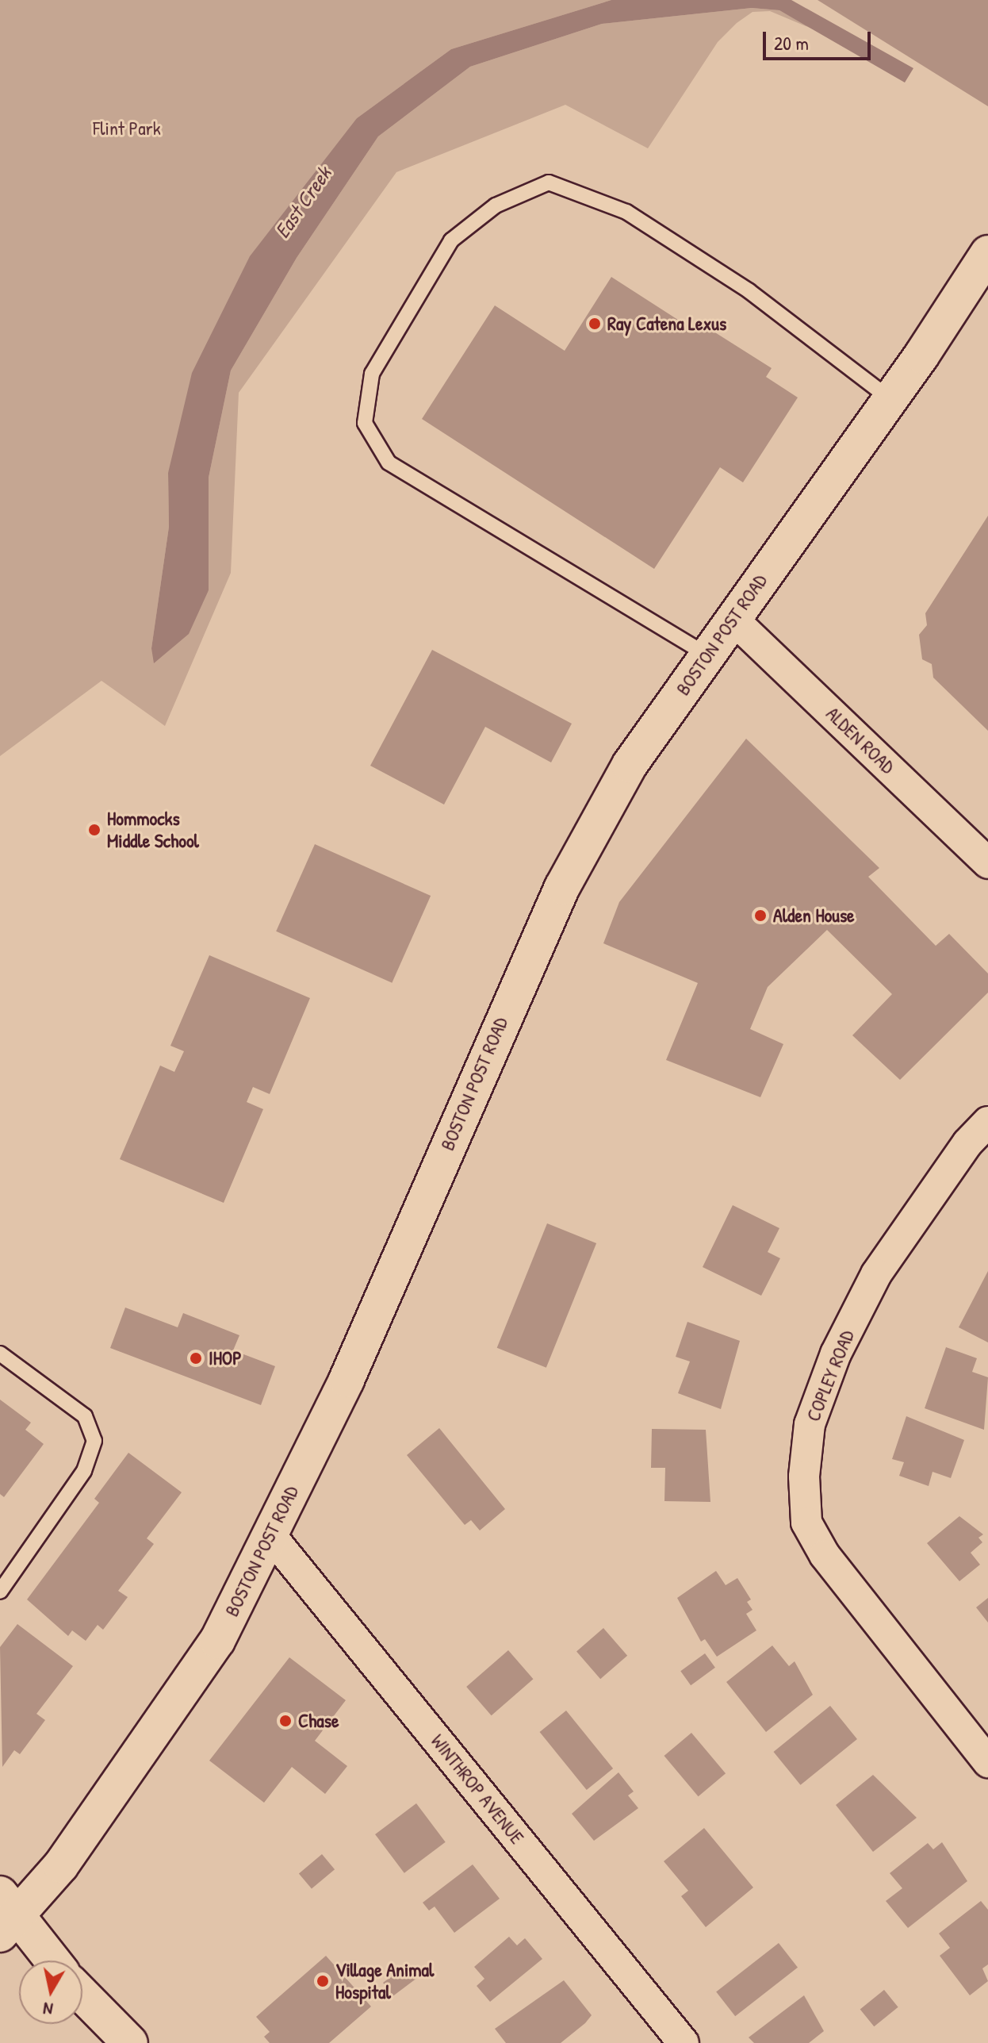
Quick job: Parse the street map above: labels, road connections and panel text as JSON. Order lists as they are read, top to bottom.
{
  "streets": {
    "main road": ["BOSTON POST ROAD"],
    "street": ["ALDEN ROAD", "COPLEY ROAD", "WINTHROP AVENUE"]
  },
  "crossings": [
    ["BOSTON POST ROAD", "ALDEN ROAD"],
    ["BOSTON POST ROAD", "WINTHROP AVENUE"]
  ],
  "water": ["East Creek"],
  "parks": ["Flint Park"],
  "places": [
    "Ray Catena Lexus",
    "Hommocks Middle School",
    "Alden House",
    "IHOP",
    "Chase",
    "Village Animal Hospital"
  ],
  "scale_bar": "20 m",
  "north": "bottom"
}
